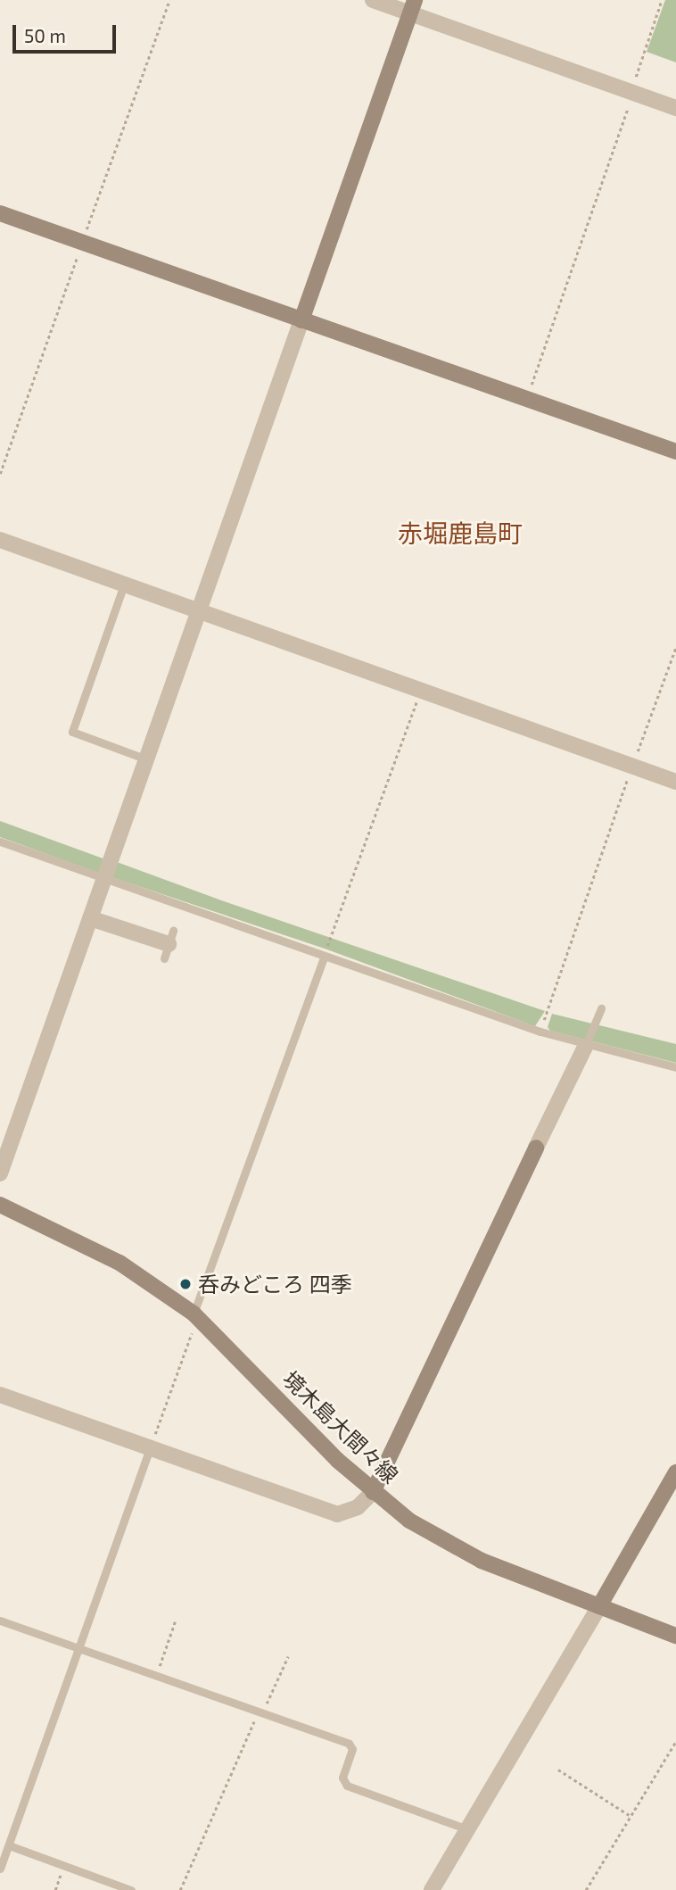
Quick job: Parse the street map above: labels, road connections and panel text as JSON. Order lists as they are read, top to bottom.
{
  "streets": {
    "street": ["境木島大間々線"]
  },
  "districts": ["赤堀鹿島町"],
  "places": ["呑みどころ 四季"],
  "scale_bar": "50 m"
}
